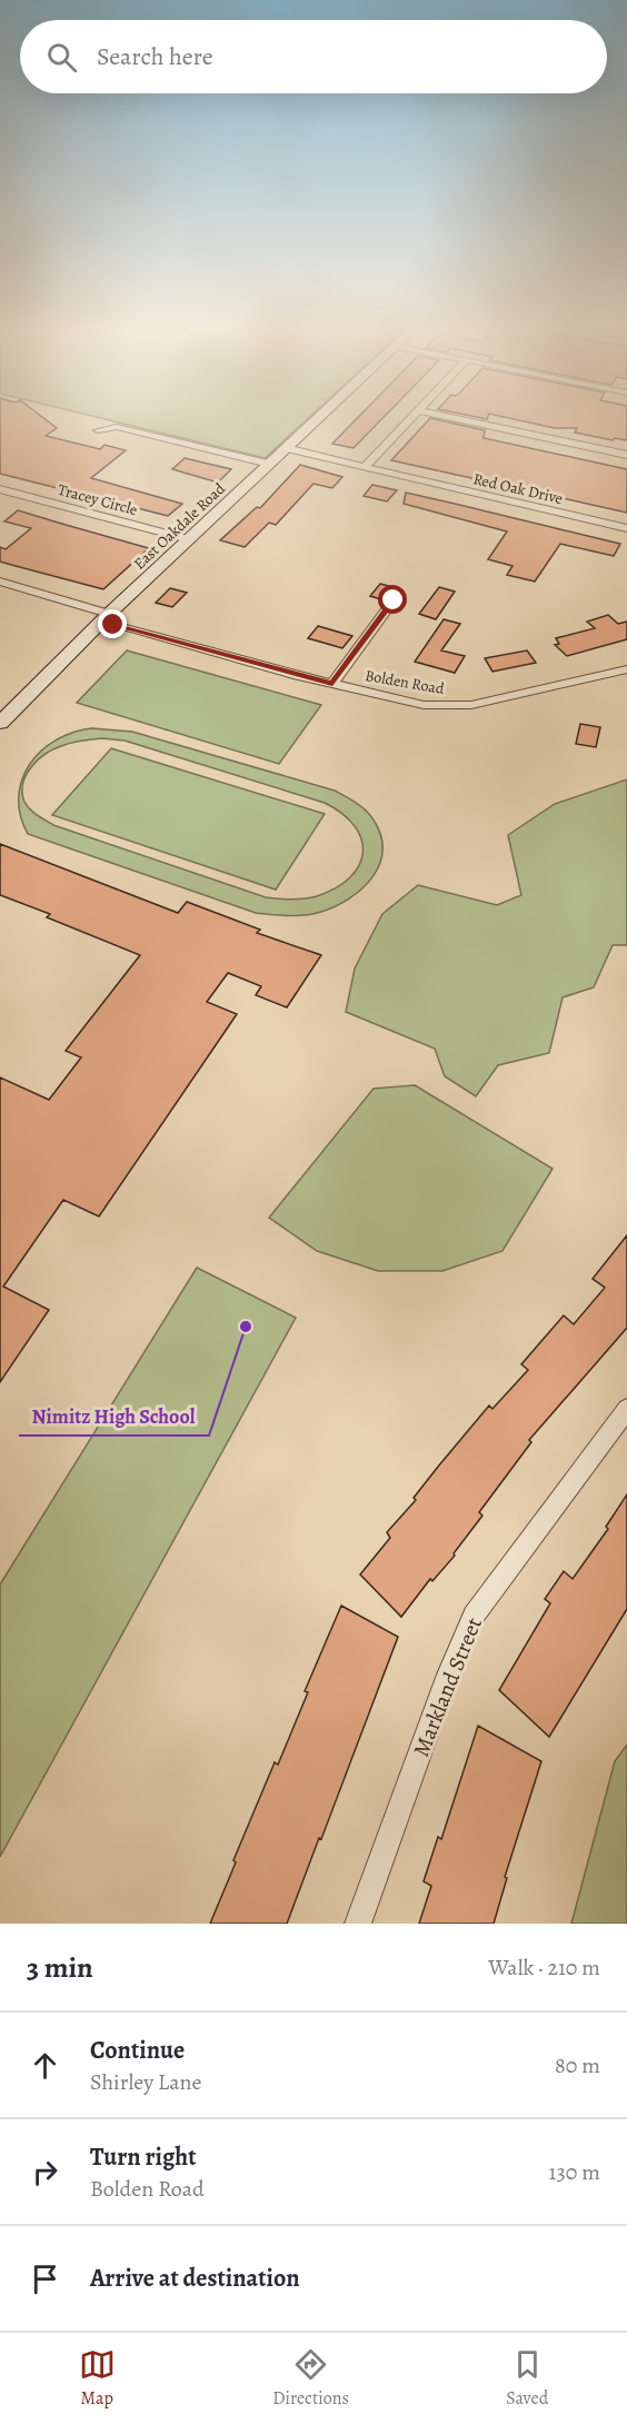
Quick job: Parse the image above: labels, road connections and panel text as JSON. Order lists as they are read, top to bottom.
{
  "streets": {
    "street": [
      "Red Oak Drive",
      "Tracey Circle",
      "East Oakdale Road",
      "Bolden Road",
      "Markland Street"
    ]
  },
  "crossings": [
    ["Red Oak Drive", "East Oakdale Road"],
    ["Tracey Circle", "East Oakdale Road"],
    ["East Oakdale Road", "Bolden Road"]
  ],
  "places": ["Nimitz High School"],
  "page": {
    "search": "Search here",
    "heading": ["3 min", "Walk · 210 m"],
    "list": [
      ["Continue", "Shirley Lane", "80 m"],
      ["Turn right", "Bolden Road", "130 m"],
      "Arrive at destination"
    ],
    "nav": ["Map", "Directions", "Saved"]
  }
}
